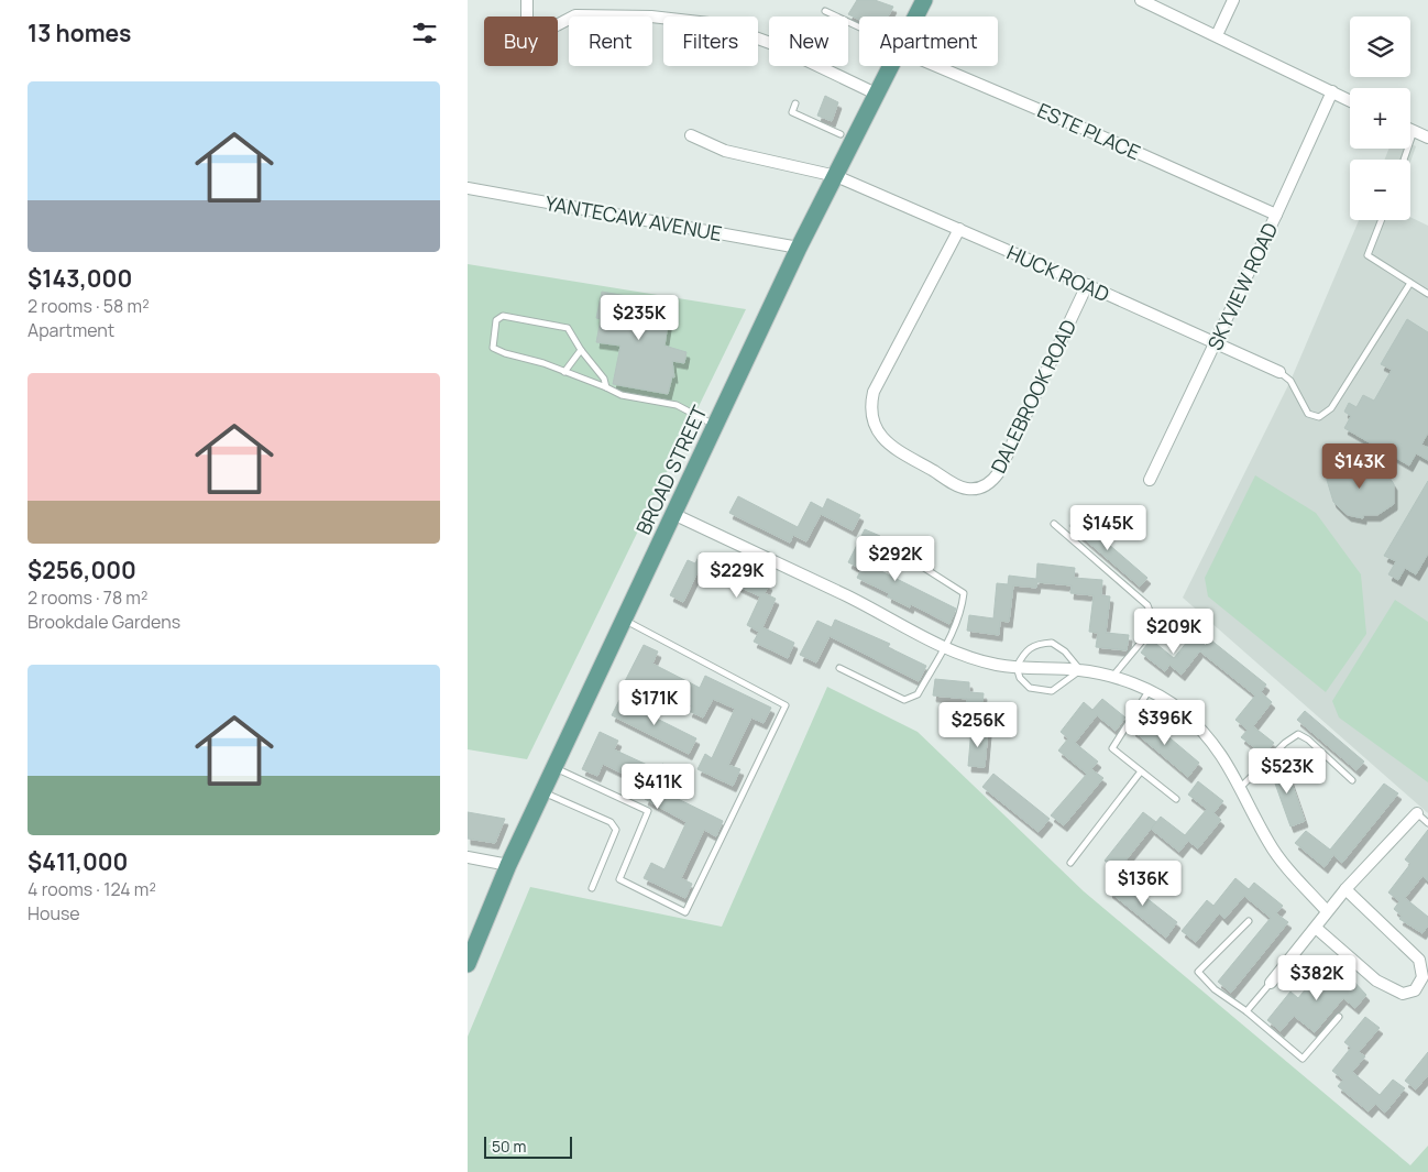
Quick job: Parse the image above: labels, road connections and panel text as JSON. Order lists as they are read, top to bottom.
{
  "streets": {
    "main road": ["BROAD STREET"],
    "street": [
      "ESTE PLACE",
      "YANTECAW AVENUE",
      "HUCK ROAD",
      "SKYVIEW ROAD",
      "DALEBROOK ROAD"
    ]
  },
  "crossings": [
    ["ESTE PLACE", "SKYVIEW ROAD"],
    ["YANTECAW AVENUE", "BROAD STREET"],
    ["HUCK ROAD", "SKYVIEW ROAD"],
    ["HUCK ROAD", "DALEBROOK ROAD"],
    ["HUCK ROAD", "BROAD STREET"]
  ],
  "scale_bar": "50 m",
  "page": {
    "heading": "13 homes",
    "map_buttons": ["+", "−"],
    "chip": [
      "Buy",
      "Rent",
      "Filters",
      "New",
      "Apartment"
    ],
    "list": [
      {
        "name": "$143,000",
        "note": "2 rooms · 58 m² · Apartment"
      },
      {
        "name": "$256,000",
        "note": "2 rooms · 78 m² · Brookdale Gardens"
      },
      {
        "name": "$411,000",
        "note": "4 rooms · 124 m² · House"
      }
    ],
    "price": [
      "$235K",
      "$143K",
      "$145K",
      "$292K",
      "$229K",
      "$209K",
      "$171K",
      "$396K",
      "$256K",
      "$523K",
      "$411K",
      "$136K",
      "$382K"
    ],
    "scale": "50 m"
  }
}
